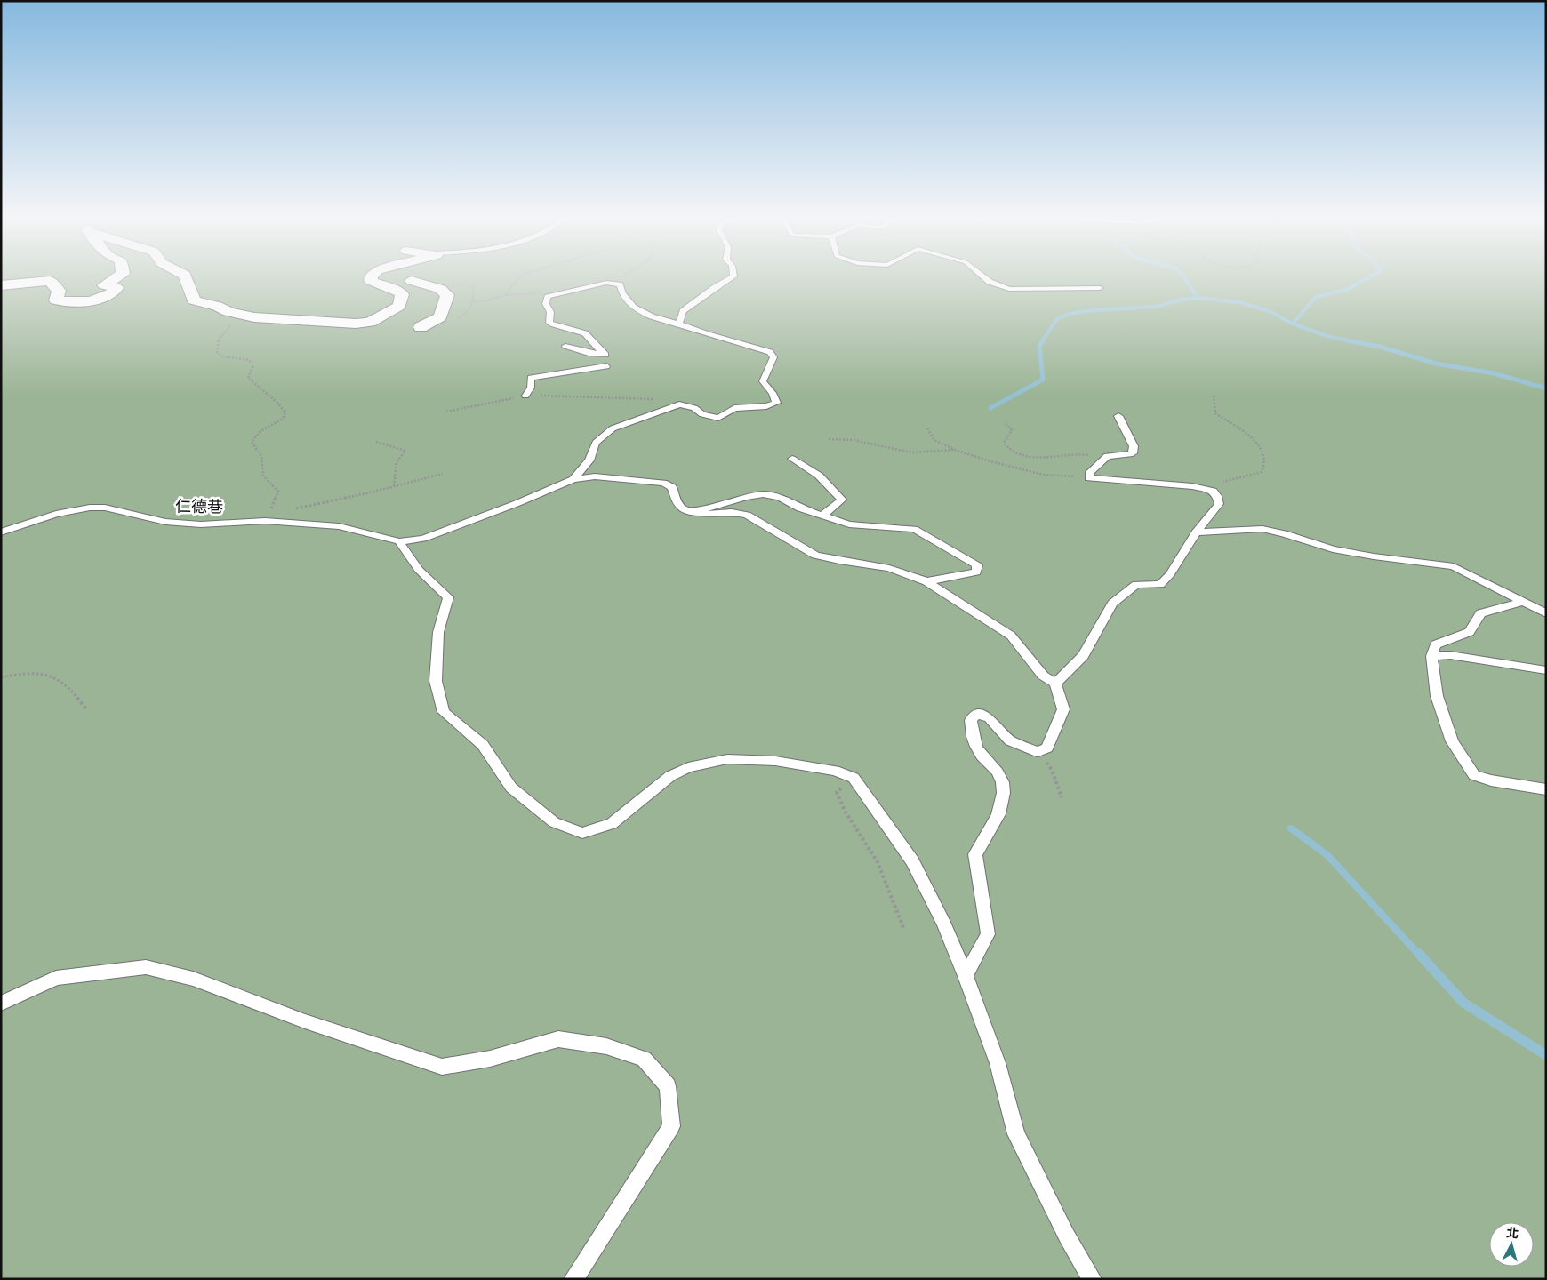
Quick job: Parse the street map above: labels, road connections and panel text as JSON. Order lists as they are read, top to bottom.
{
  "streets": {
    "lane": ["仁德巷"]
  },
  "north": "top"
}
